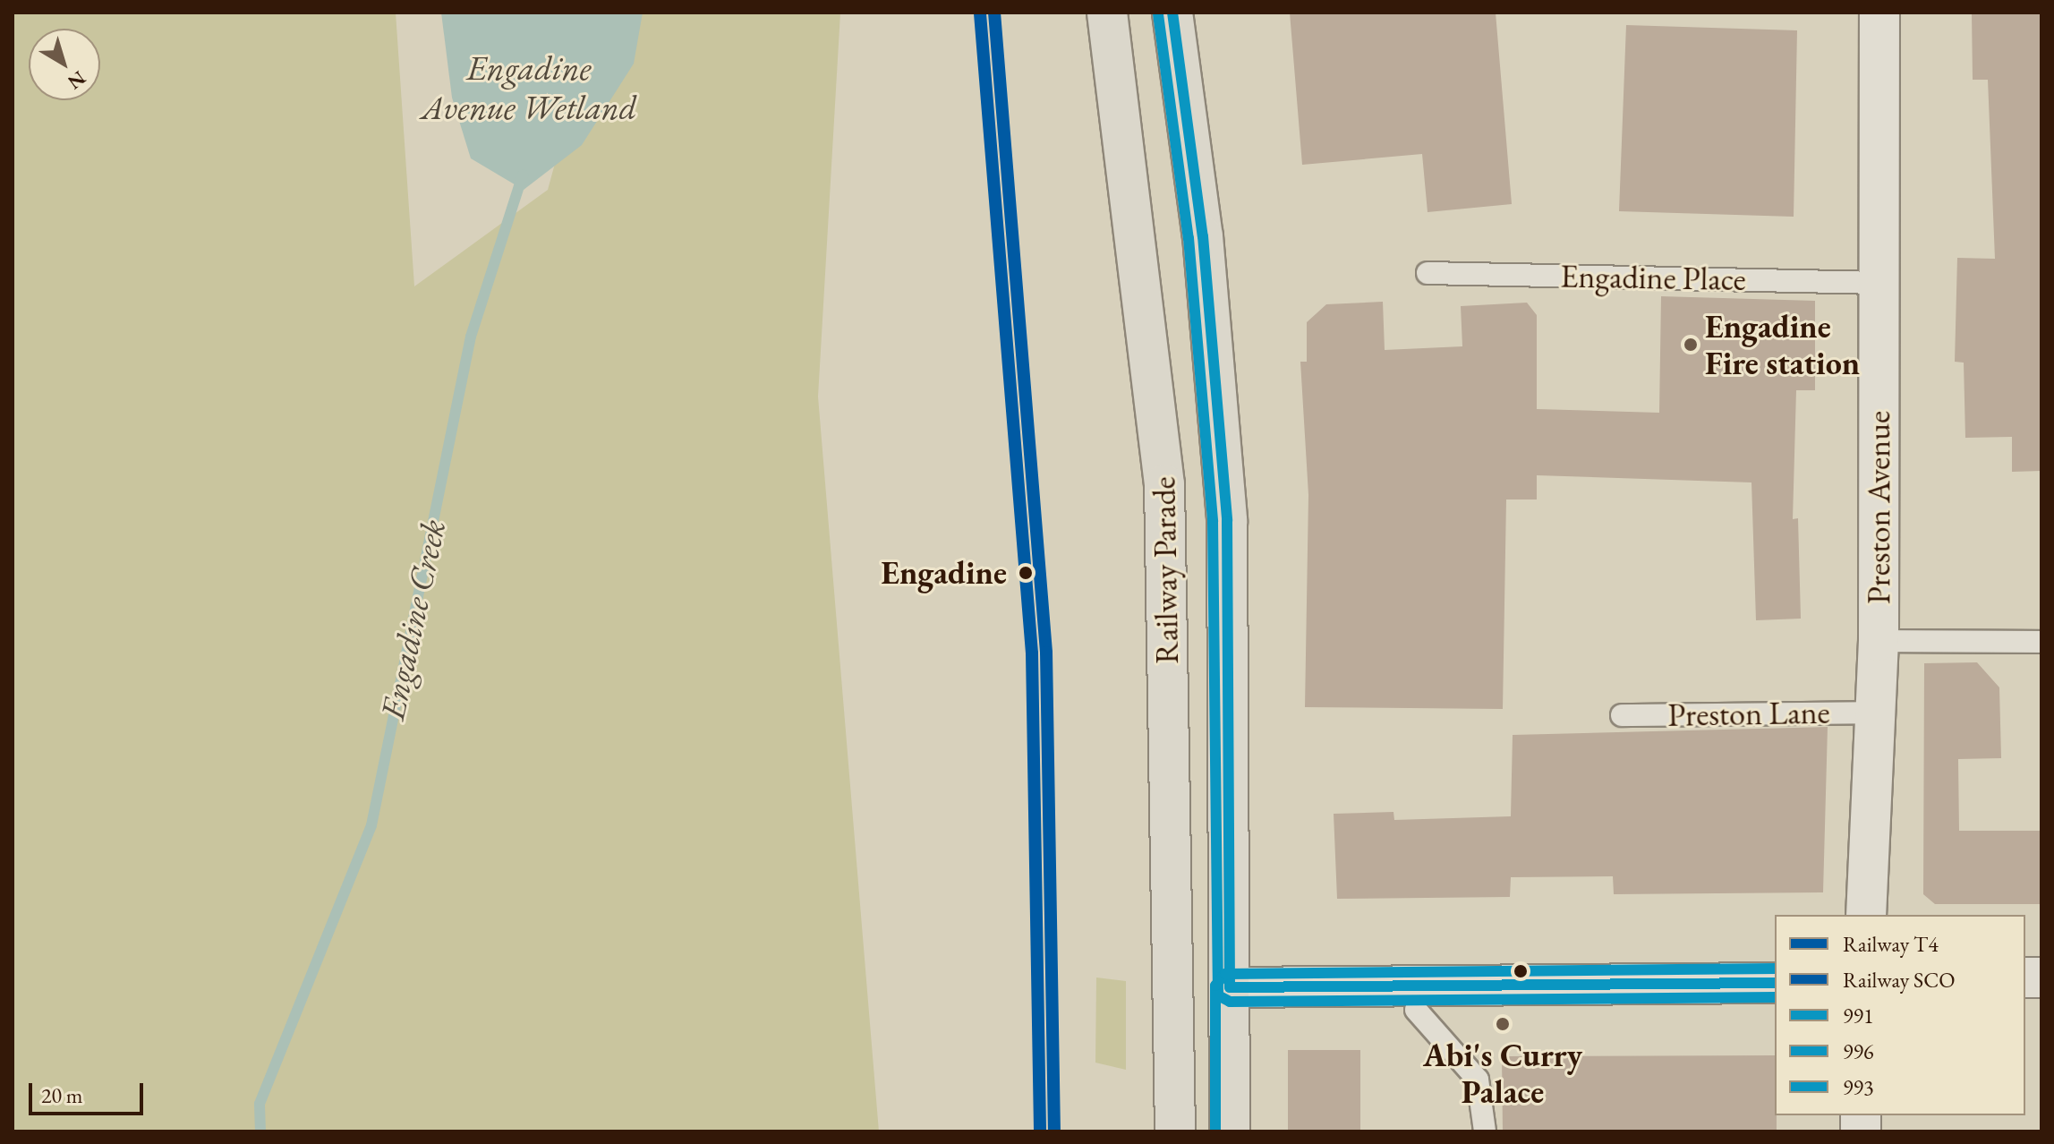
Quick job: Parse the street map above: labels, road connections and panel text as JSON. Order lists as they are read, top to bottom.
{
  "streets": {
    "highway": ["Railway Parade"],
    "street": ["Preston Avenue"],
    "lane": ["Engadine Place", "Preston Lane"]
  },
  "crossings": [
    ["Engadine Place", "Preston Avenue"],
    ["Preston Avenue", "Preston Lane"]
  ],
  "water": ["Engadine Avenue Wetland", "Engadine Creek"],
  "places": ["Engadine Fire station", "Engadine", "Abi's Curry Palace"],
  "lines": [
    "rail line T4",
    "transit line 991",
    "rail line SCO",
    "transit line 996",
    "transit line 993"
  ],
  "legend": [
    "Railway T4",
    "Railway SCO",
    "991",
    "996",
    "993"
  ],
  "scale_bar": "20 m",
  "north": "bottom right"
}
